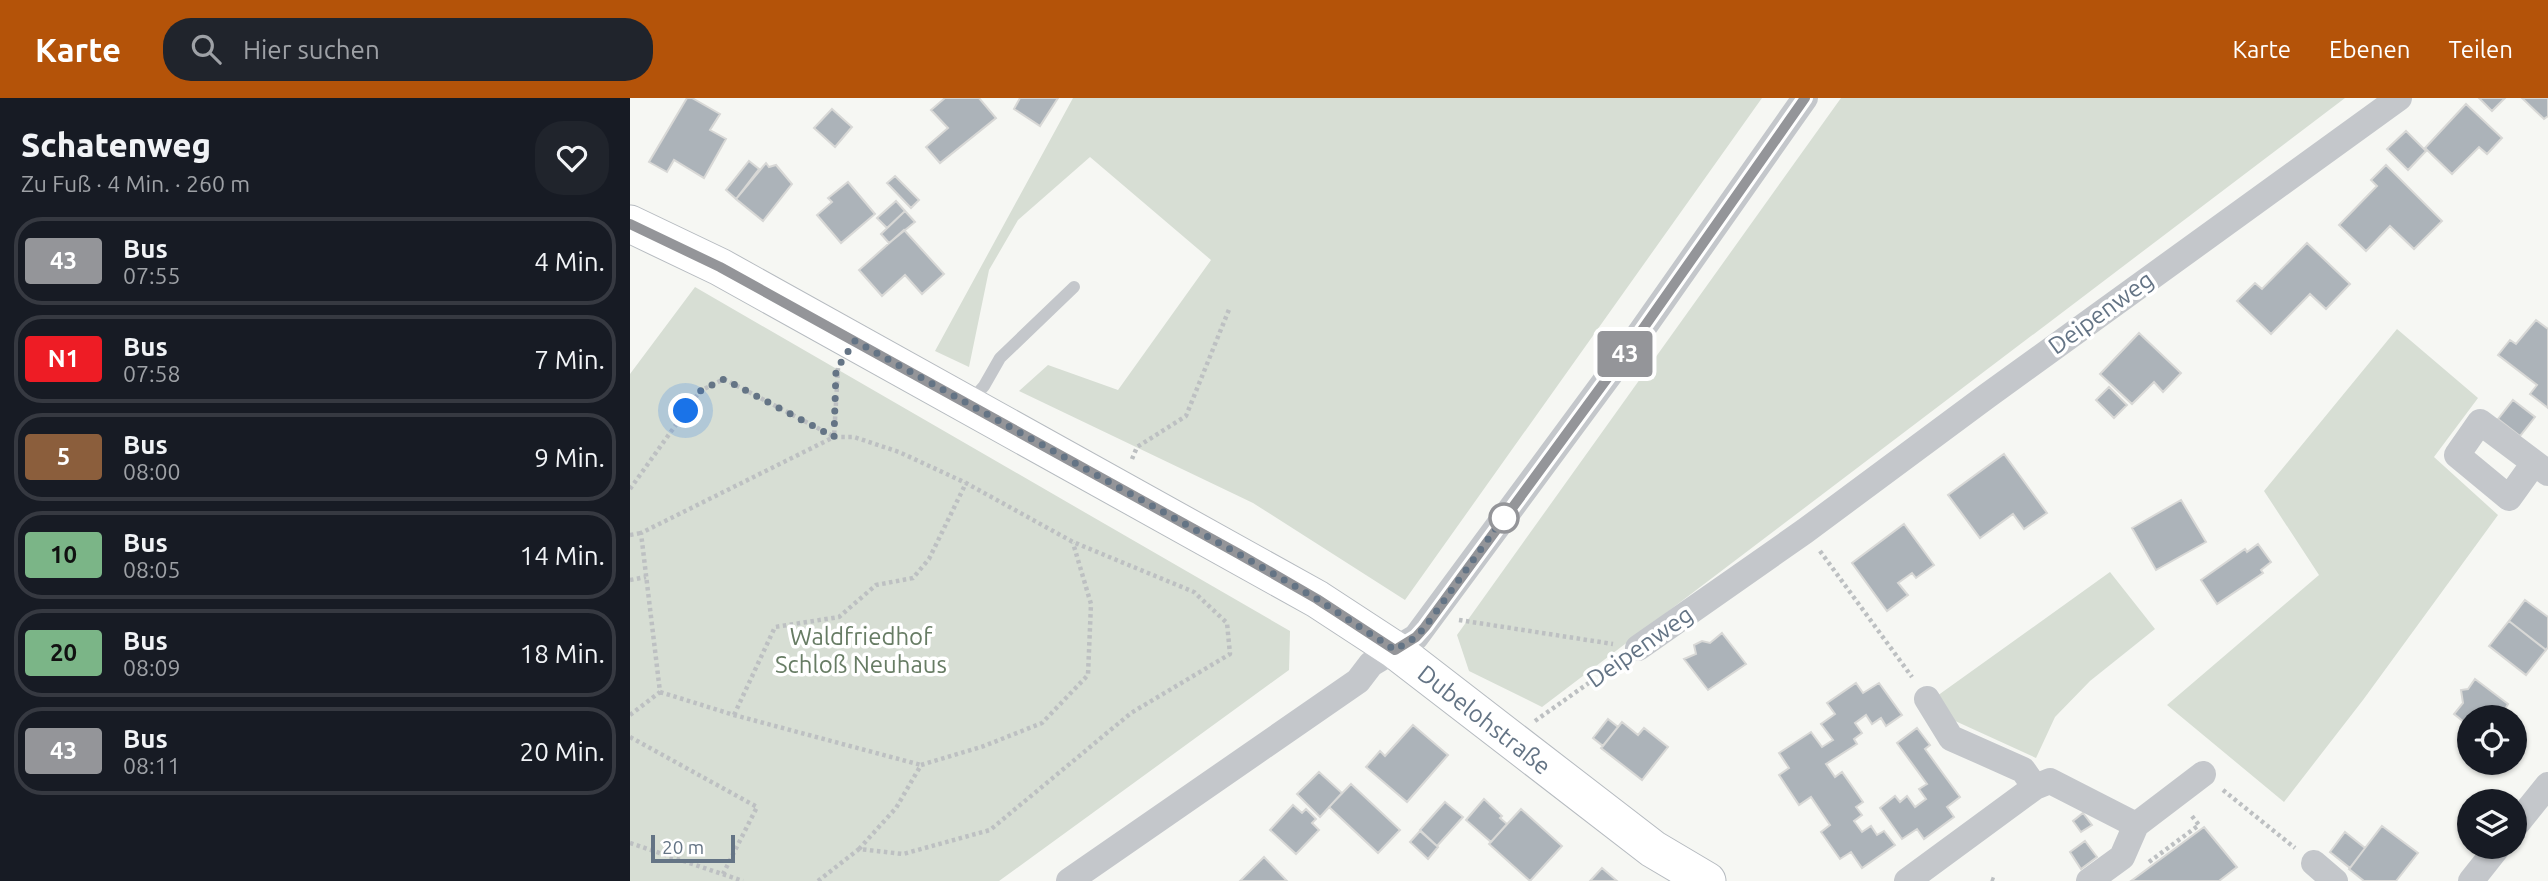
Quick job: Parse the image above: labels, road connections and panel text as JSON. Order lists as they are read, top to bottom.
{
  "streets": {
    "main road": ["Dubelohstraße"],
    "street": ["Deipenweg"]
  },
  "crossings": [
    ["Deipenweg", "Dubelohstraße"]
  ],
  "parks": ["Waldfriedhof Schloß Neuhaus"],
  "lines": ["bus line 43"],
  "scale_bar": "20 m",
  "page": {
    "header": "Karte",
    "search": "Hier suchen",
    "nav": ["Karte", "Ebenen", "Teilen"],
    "heading": ["Schatenweg", "Zu Fuß · 4 Min. · 260 m"],
    "on_map": "43",
    "list": [
      {
        "mark": "43",
        "name": "Bus",
        "note": "07:55",
        "value": "4 Min."
      },
      {
        "mark": "N1",
        "name": "Bus",
        "note": "07:58",
        "value": "7 Min."
      },
      {
        "mark": "5",
        "name": "Bus",
        "note": "08:00",
        "value": "9 Min."
      },
      {
        "mark": "10",
        "name": "Bus",
        "note": "08:05",
        "value": "14 Min."
      },
      {
        "mark": "20",
        "name": "Bus",
        "note": "08:09",
        "value": "18 Min."
      },
      {
        "mark": "43",
        "name": "Bus",
        "note": "08:11",
        "value": "20 Min."
      }
    ],
    "scale": "20 m"
  }
}
